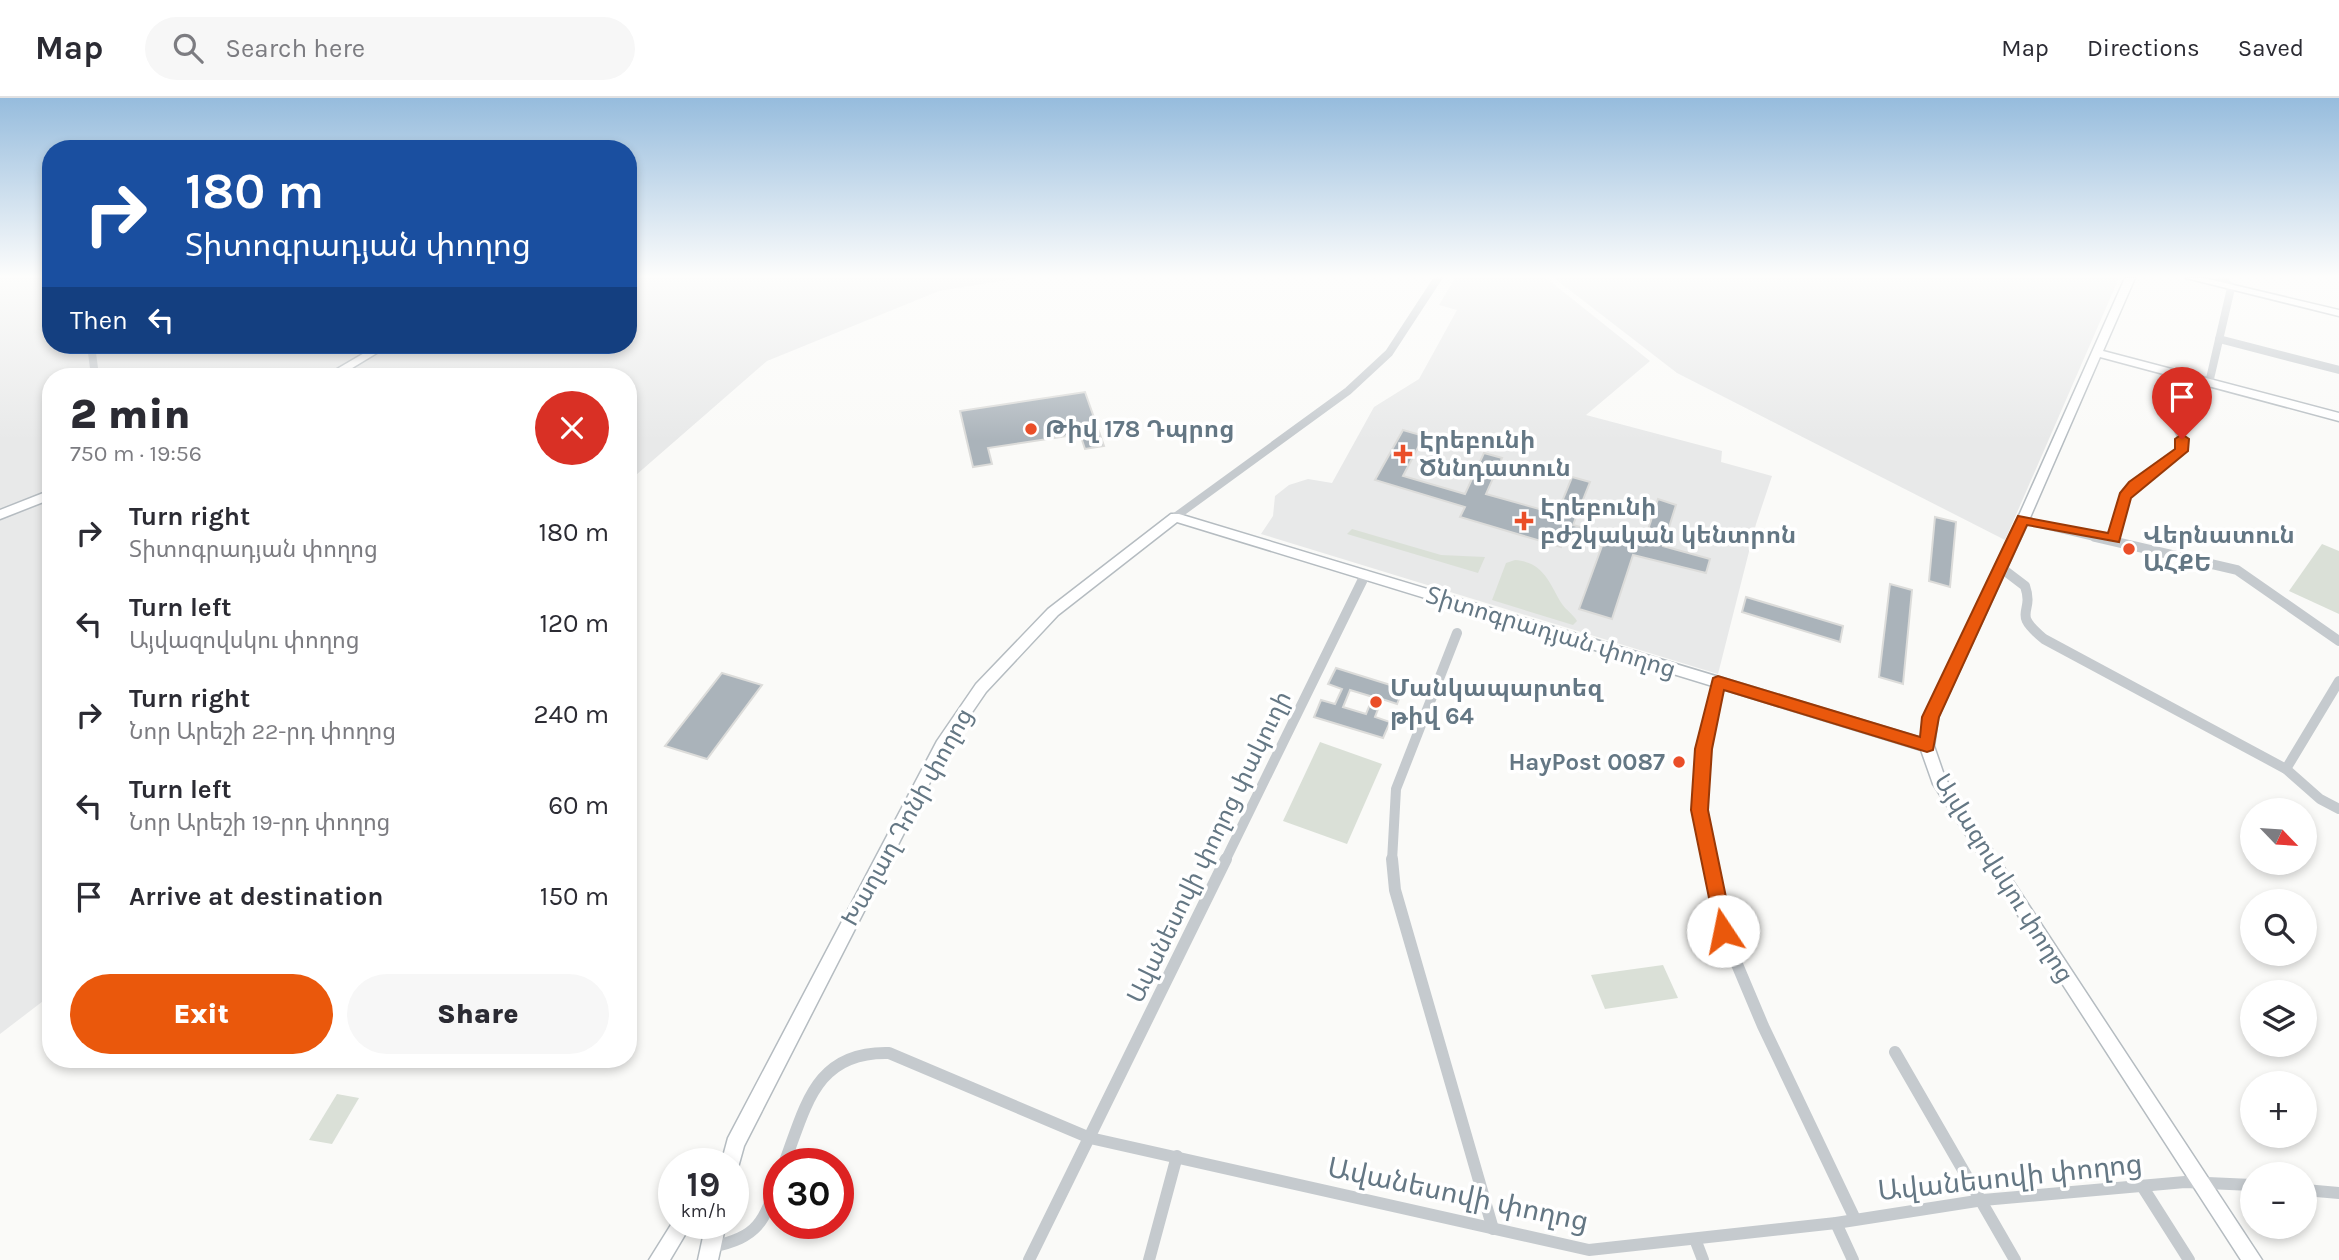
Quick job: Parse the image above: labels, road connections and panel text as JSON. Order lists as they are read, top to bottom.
{
  "streets": {
    "street": [
      "Տիտոգրադյան փողոց",
      "Խաղաղ Դոնի փողոց",
      "Ավանեսովի փողոց փակուղի",
      "Այվազովսկու փողոց",
      "Ավանեսովի փողոց"
    ]
  },
  "crossings": [
    ["Տիտոգրադյան փողոց", "Խաղաղ Դոնի փողոց"],
    ["Տիտոգրադյան փողոց", "Ավանեսովի փողոց փակուղի"],
    ["Տիտոգրադյան փողոց", "Այվազովսկու փողոց"],
    ["Ավանեսովի փողոց փակուղի", "Ավանեսովի փողոց"],
    ["Այվազովսկու փողոց", "Ավանեսովի փողոց"]
  ],
  "places": {
    "other": [
      "Թիվ 178 Դպրոց",
      "Վերնատուն ԱՀՔԵ",
      "Մանկապարտեզ թիվ 64",
      "HayPost 0087"
    ],
    "health": ["Էրեբունի Ծննդատուն", "Էրեբունի բժշկական կենտրոն"]
  },
  "north": "bottom right",
  "page": {
    "header": "Map",
    "search": "Search here",
    "nav": ["Map", "Directions", "Saved"],
    "turn": ["180 m", "Տիտոգրադյան փողոց"],
    "then": "Then",
    "heading": ["2 min", "750 m · 19:56"],
    "list": [
      {
        "name": "Turn right",
        "note": "Տիտոգրադյան փողոց",
        "value": "180 m"
      },
      {
        "name": "Turn left",
        "note": "Այվազովսկու փողոց",
        "value": "120 m"
      },
      {
        "name": "Turn right",
        "note": "Նոր Արեշի 22-րդ փողոց",
        "value": "240 m"
      },
      {
        "name": "Turn left",
        "note": "Նոր Արեշի 19-րդ փողոց",
        "value": "60 m"
      },
      {
        "name": "Arrive at destination",
        "value": "150 m"
      }
    ],
    "map_buttons": ["+", "−"],
    "buttons": ["Exit", "Share"],
    "speed": "19 km/h",
    "limit": "30"
  }
}
